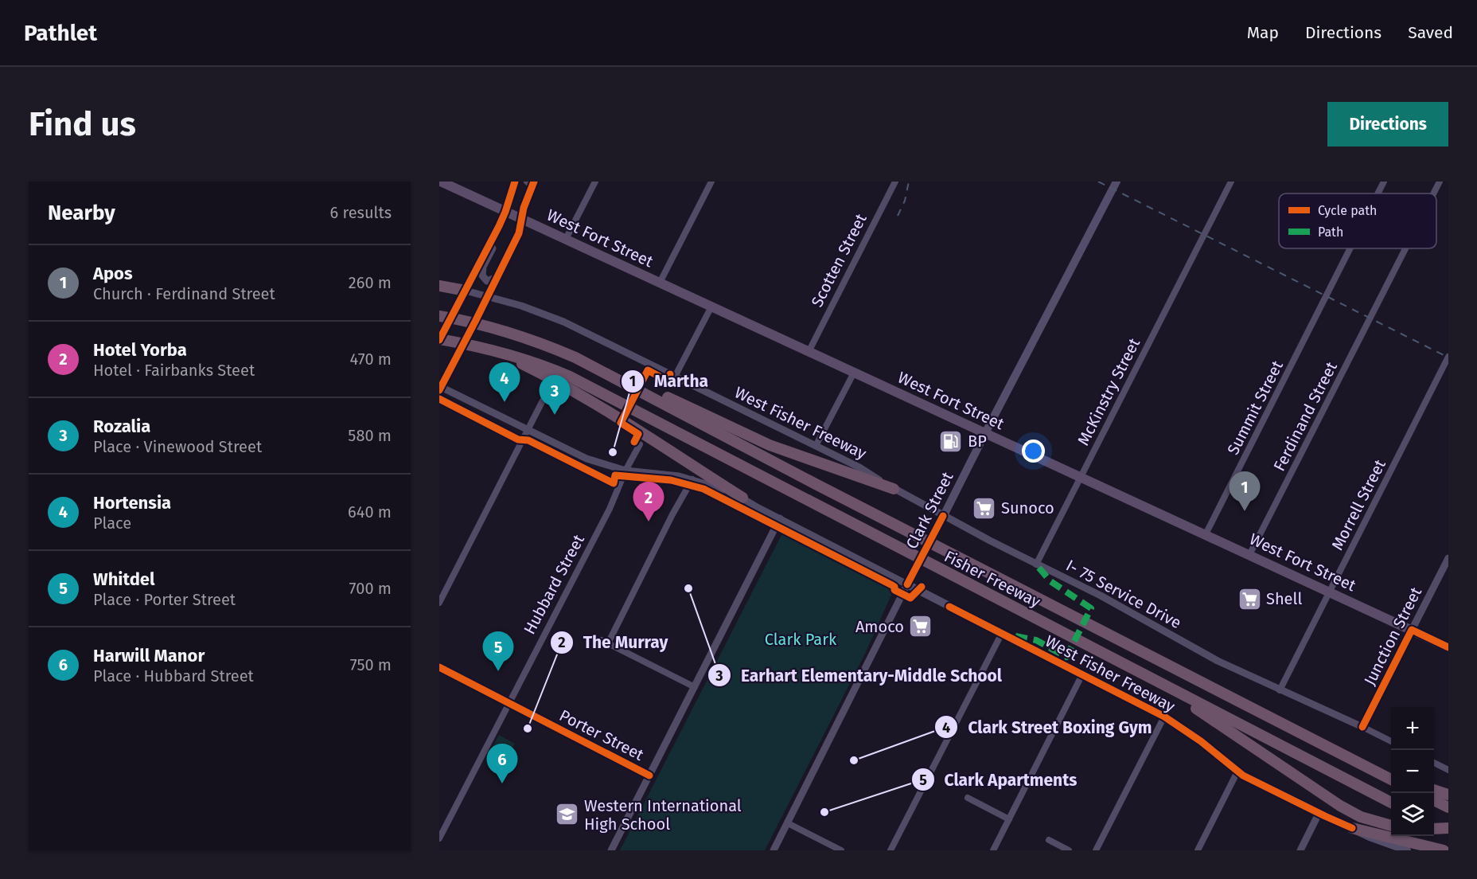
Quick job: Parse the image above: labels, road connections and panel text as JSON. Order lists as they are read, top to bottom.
{
  "streets": {
    "highway": ["Fisher Freeway"],
    "main road": ["West Fort Street", "West Fisher Freeway", "Clark Street"],
    "street": [
      "Scotten Street",
      "McKinstry Street",
      "Summit Street",
      "Ferdinand Street",
      "Morrell Street",
      "Hubbard Street",
      "I- 75 Service Drive",
      "Junction Street",
      "Porter Street"
    ]
  },
  "crossings": [
    ["West Fort Street", "Scotten Street"],
    ["West Fort Street", "McKinstry Street"],
    ["West Fort Street", "Summit Street"],
    ["West Fort Street", "Ferdinand Street"],
    ["West Fort Street", "Morrell Street"],
    ["West Fort Street", "Clark Street"],
    ["West Fort Street", "Junction Street"],
    ["McKinstry Street", "West Fisher Freeway"],
    ["McKinstry Street", "I- 75 Service Drive"],
    ["West Fisher Freeway", "Clark Street"],
    ["West Fisher Freeway", "Hubbard Street"],
    ["West Fisher Freeway", "I- 75 Service Drive"],
    ["Morrell Street", "I- 75 Service Drive"],
    ["Hubbard Street", "Porter Street"],
    ["I- 75 Service Drive", "Junction Street"]
  ],
  "parks": ["Clark Park"],
  "places": {
    "fuel station": ["BP"],
    "other": [
      "Martha",
      "Earhart Elementary-Middle School",
      "The Murray",
      "Clark Street Boxing Gym",
      "Clark Apartments"
    ],
    "supermarket": ["Sunoco", "Shell", "Amoco"],
    "school or university": ["Western International High School"]
  },
  "legend": ["Cycle path", "Path"],
  "page": {
    "header": "Pathlet",
    "nav": ["Map", "Directions", "Saved"],
    "buttons": "Directions",
    "title": "Find us",
    "heading": ["Nearby", "6 results"],
    "list": [
      {
        "mark": "1",
        "name": "Apos",
        "note": "Church · Ferdinand Street",
        "value": "260 m"
      },
      {
        "mark": "2",
        "name": "Hotel Yorba",
        "note": "Hotel · Fairbanks Steet",
        "value": "470 m"
      },
      {
        "mark": "3",
        "name": "Rozalia",
        "note": "Place · Vinewood Street",
        "value": "580 m"
      },
      {
        "mark": "4",
        "name": "Hortensia",
        "note": "Place",
        "value": "640 m"
      },
      {
        "mark": "5",
        "name": "Whitdel",
        "note": "Place · Porter Street",
        "value": "700 m"
      },
      {
        "mark": "6",
        "name": "Harwill Manor",
        "note": "Place · Hubbard Street",
        "value": "750 m"
      }
    ],
    "pins": [
      "4",
      "3",
      "1",
      "2",
      "5",
      "6"
    ],
    "map_buttons": ["+", "−"]
  }
}
